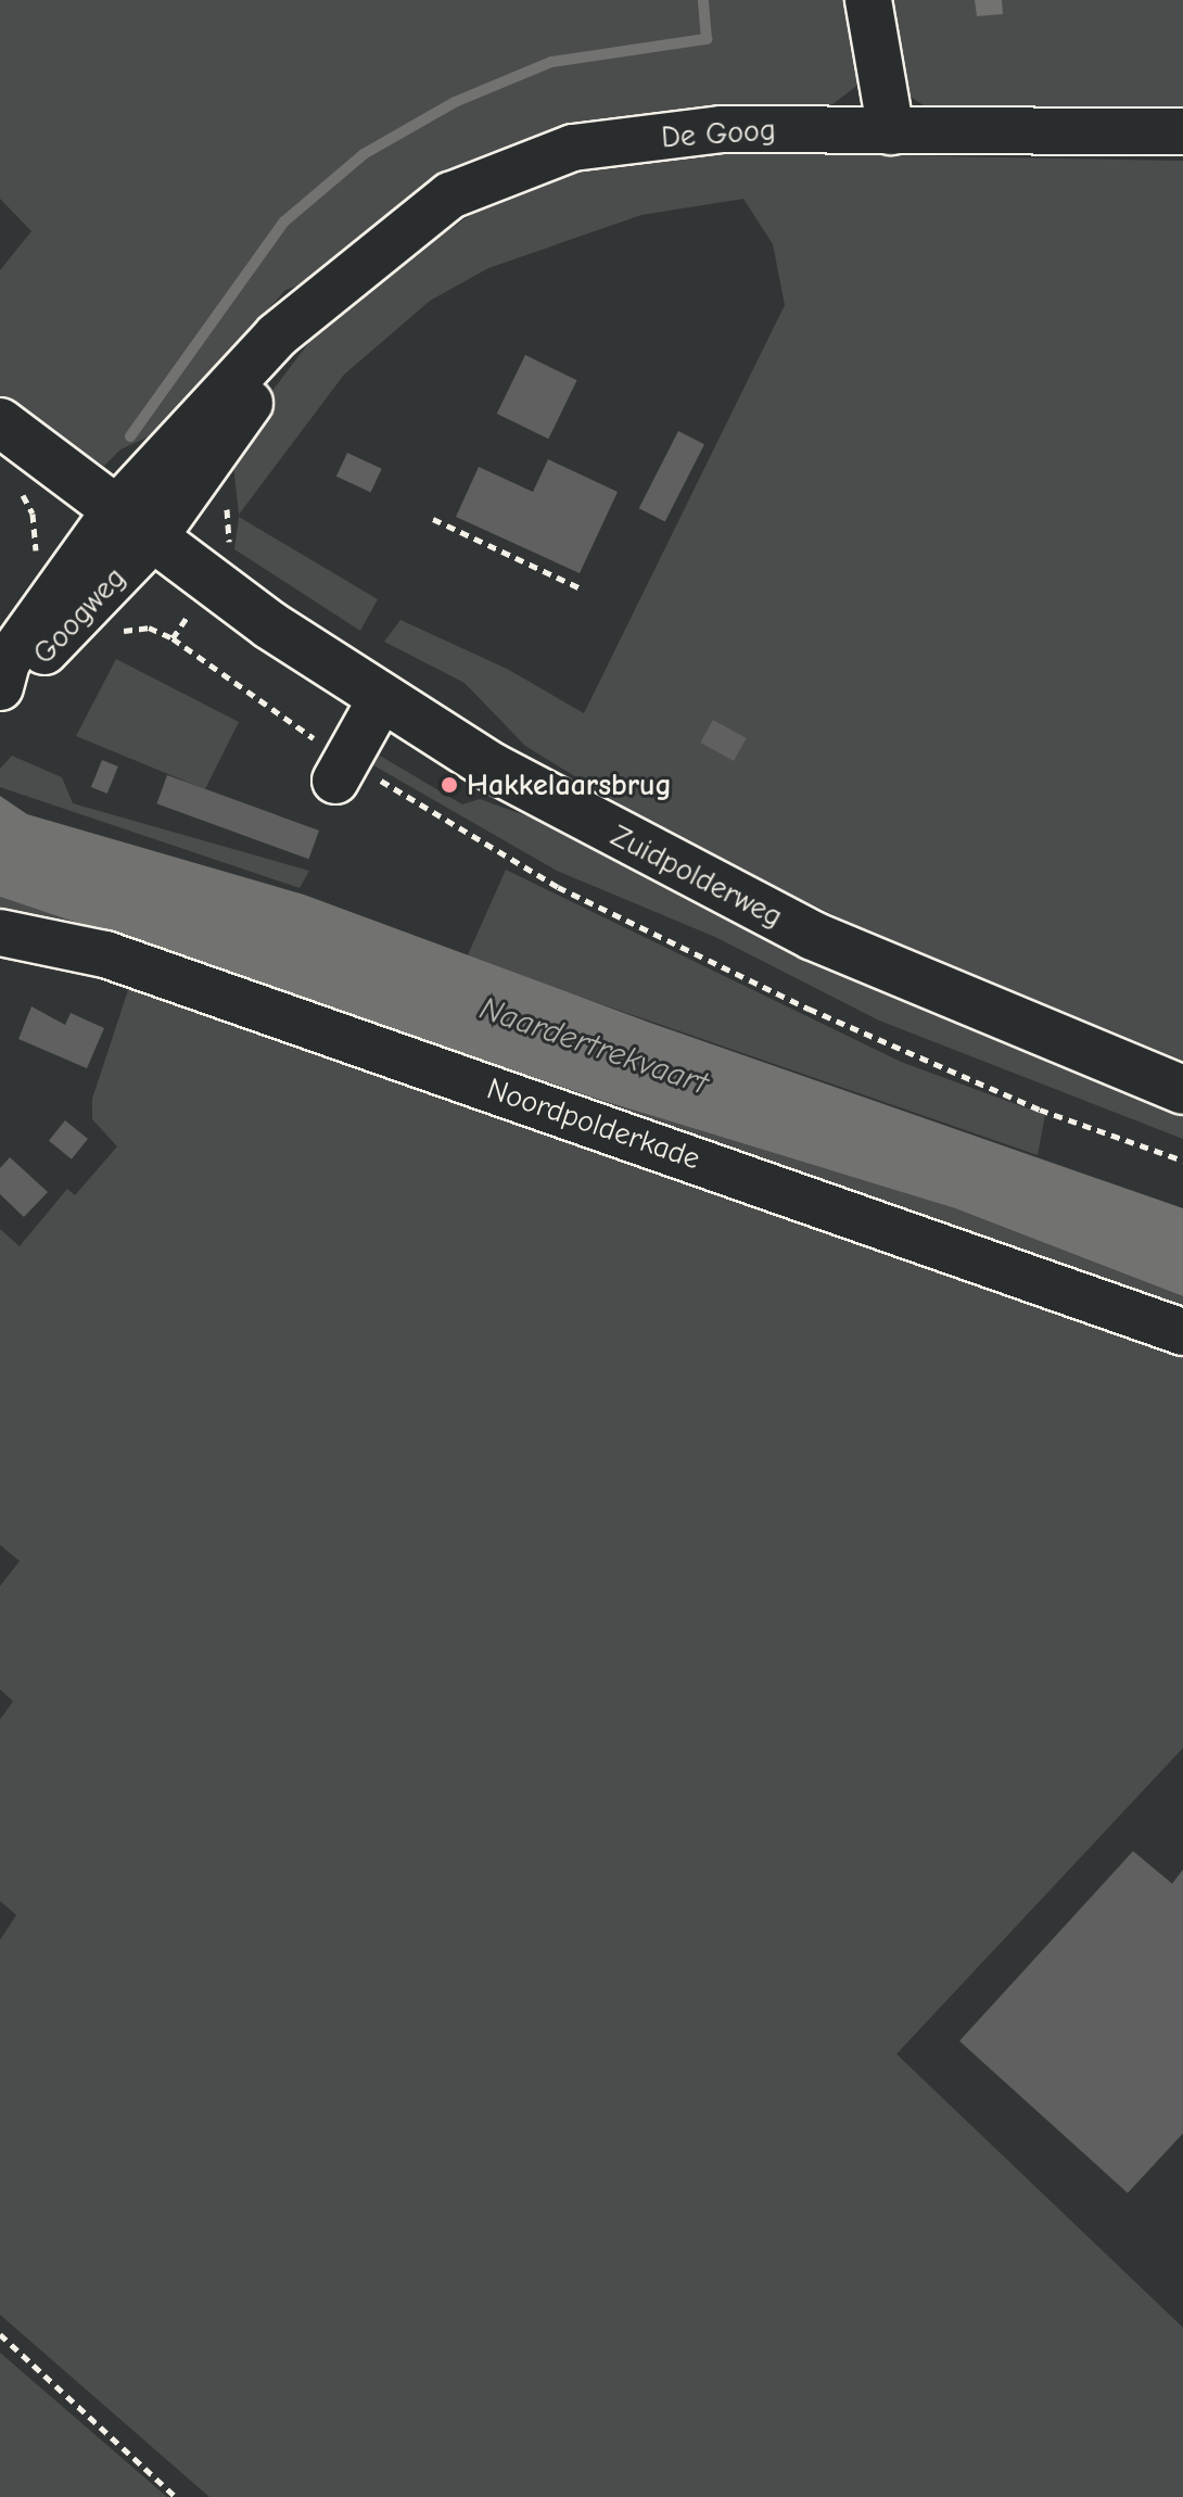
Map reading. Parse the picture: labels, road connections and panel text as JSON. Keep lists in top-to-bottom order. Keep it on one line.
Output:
{"streets":{"main road":["Zuidpolderweg"],"street":["De Goog","Googweg","Noordpolderkade"]},"crossings":[["De Goog","Googweg"],["De Goog","Zuidpolderweg"],["Googweg","Zuidpolderweg"]],"water":["Naardertrekvaart"],"places":["Hakkelaarsbrug"]}
